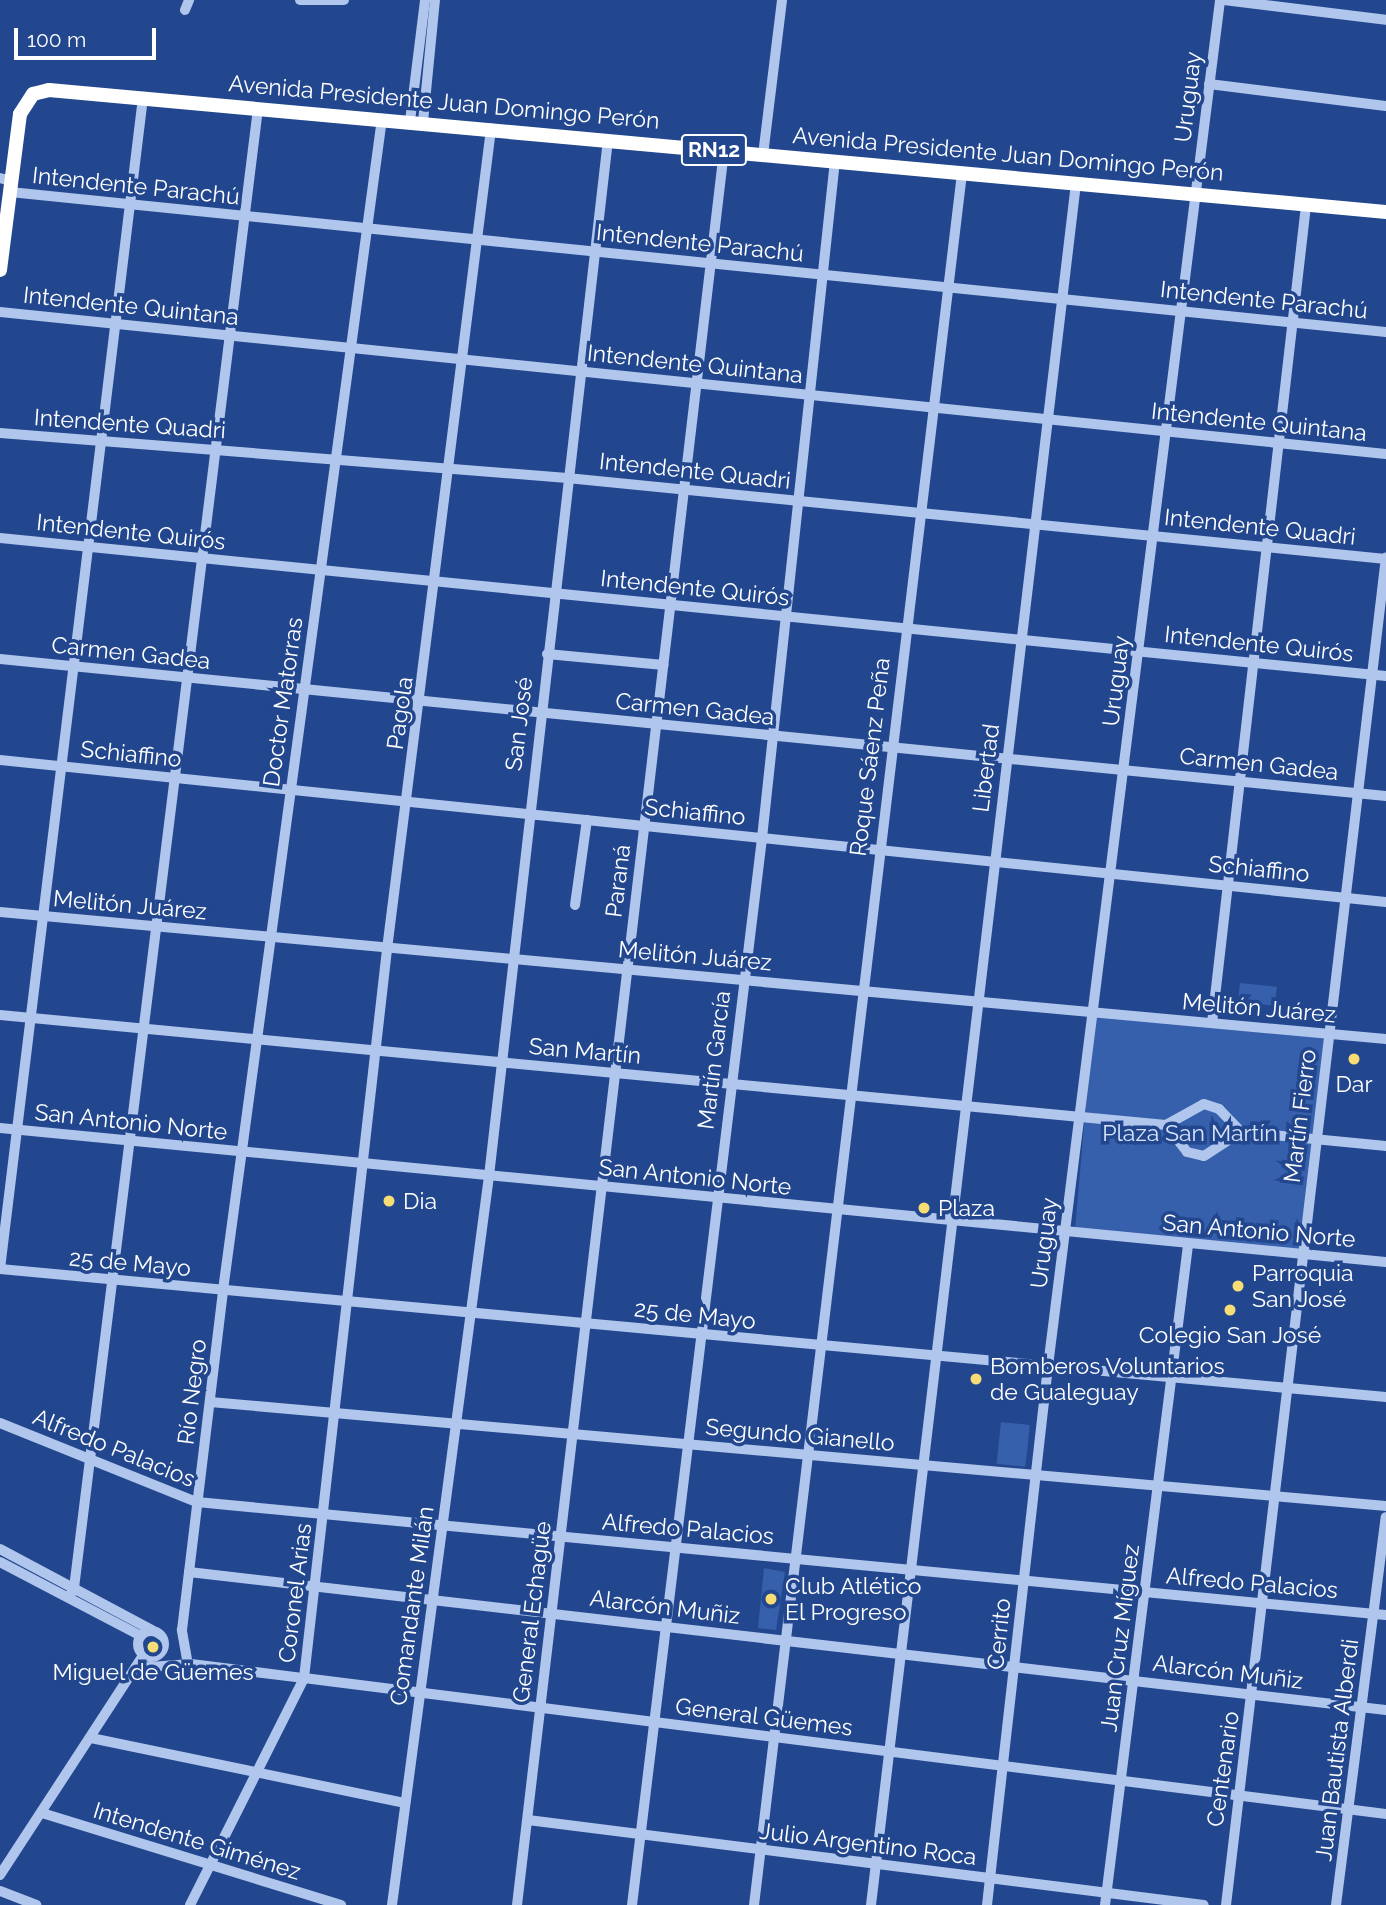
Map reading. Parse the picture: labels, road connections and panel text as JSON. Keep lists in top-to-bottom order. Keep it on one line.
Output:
{"streets":{"highway":["Avenida Presidente Juan Domingo Perón","RN12"],"street":["Uruguay","Intendente Parachú","Intendente Quintana","Intendente Quadri","Intendente Quirós","Carmen Gadea","Doctor Matorras","Pagola","San José","Schiaffino","Roque Sáenz Peña","Libertad","Paraná","Melitón Juárez","San Martín","Martín García","Martín Fierro","San Antonio Norte","25 de Mayo","Río Negro","Segundo Gianello","Alfredo Palacios","Coronel Arias","Comandante Milán","Alarcón Muñiz","General Echagüe","Cerrito","Juan Cruz Míguez","General Güemes","Juan Bautista Alberdi","Centenario","Intendente Giménez","Julio Argentino Roca"]},"crossings":[["Uruguay","Avenida Presidente Juan Domingo Perón"],["Uruguay","Intendente Parachú"],["Uruguay","Intendente Quintana"],["Uruguay","Intendente Quadri"],["Uruguay","Intendente Quirós"],["Uruguay","Carmen Gadea"],["Uruguay","Schiaffino"],["Uruguay","Melitón Juárez"],["Uruguay","San Martín"],["Uruguay","San Antonio Norte"],["Uruguay","25 de Mayo"],["Uruguay","Cerrito"],["Avenida Presidente Juan Domingo Perón","RN12"],["Avenida Presidente Juan Domingo Perón","Intendente Parachú"],["Avenida Presidente Juan Domingo Perón","Doctor Matorras"],["Avenida Presidente Juan Domingo Perón","Pagola"],["Avenida Presidente Juan Domingo Perón","San José"],["Avenida Presidente Juan Domingo Perón","Roque Sáenz Peña"],["Avenida Presidente Juan Domingo Perón","Libertad"],["Avenida Presidente Juan Domingo Perón","Paraná"],["Avenida Presidente Juan Domingo Perón","Martín García"],["RN12","Intendente Parachú"],["Intendente Parachú","Doctor Matorras"],["Intendente Parachú","Pagola"],["Intendente Parachú","San José"],["Intendente Parachú","Roque Sáenz Peña"],["Intendente Parachú","Libertad"],["Intendente Parachú","Paraná"],["Intendente Parachú","Martín García"],["Intendente Quintana","Doctor Matorras"],["Intendente Quintana","Pagola"],["Intendente Quintana","San José"],["Intendente Quintana","Roque Sáenz Peña"],["Intendente Quintana","Libertad"],["Intendente Quintana","Paraná"],["Intendente Quintana","Martín García"],["Intendente Quadri","Doctor Matorras"],["Intendente Quadri","Pagola"],["Intendente Quadri","San José"],["Intendente Quadri","Roque Sáenz Peña"],["Intendente Quadri","Libertad"],["Intendente Quadri","Paraná"],["Intendente Quadri","Martín García"],["Intendente Quadri","Martín Fierro"],["Intendente Quirós","Doctor Matorras"],["Intendente Quirós","Pagola"],["Intendente Quirós","San José"],["Intendente Quirós","Roque Sáenz Peña"],["Intendente Quirós","Libertad"],["Intendente Quirós","Paraná"],["Intendente Quirós","Martín García"],["Intendente Quirós","Martín Fierro"],["Carmen Gadea","Doctor Matorras"],["Carmen Gadea","Pagola"],["Carmen Gadea","San José"],["Carmen Gadea","Roque Sáenz Peña"],["Carmen Gadea","Libertad"],["Carmen Gadea","Paraná"],["Carmen Gadea","Martín García"],["Carmen Gadea","Martín Fierro"],["Doctor Matorras","Schiaffino"],["Doctor Matorras","Melitón Juárez"],["Doctor Matorras","San Martín"],["Doctor Matorras","San Antonio Norte"],["Doctor Matorras","25 de Mayo"],["Doctor Matorras","Río Negro"],["Pagola","Schiaffino"],["Pagola","Melitón Juárez"],["Pagola","San Martín"],["Pagola","San Antonio Norte"],["Pagola","25 de Mayo"],["Pagola","Coronel Arias"],["San José","Schiaffino"],["San José","Melitón Juárez"],["San José","San Martín"],["San José","San Antonio Norte"],["San José","25 de Mayo"],["San José","Comandante Milán"],["Schiaffino","Roque Sáenz Peña"],["Schiaffino","Libertad"],["Schiaffino","Paraná"],["Schiaffino","Martín García"],["Schiaffino","Martín Fierro"],["Roque Sáenz Peña","Melitón Juárez"],["Roque Sáenz Peña","San Martín"],["Roque Sáenz Peña","San Antonio Norte"],["Roque Sáenz Peña","25 de Mayo"],["Roque Sáenz Peña","Segundo Gianello"],["Roque Sáenz Peña","Alfredo Palacios"],["Roque Sáenz Peña","Alarcón Muñiz"],["Roque Sáenz Peña","General Güemes"],["Roque Sáenz Peña","Julio Argentino Roca"],["Libertad","Melitón Juárez"],["Libertad","San Martín"],["Libertad","San Antonio Norte"],["Libertad","25 de Mayo"],["Libertad","Segundo Gianello"],["Libertad","Alfredo Palacios"],["Libertad","Alarcón Muñiz"],["Libertad","General Güemes"],["Libertad","Julio Argentino Roca"],["Paraná","Melitón Juárez"],["Paraná","San Martín"],["Paraná","San Antonio Norte"],["Paraná","25 de Mayo"],["Paraná","General Echagüe"],["Melitón Juárez","Martín García"],["Melitón Juárez","Martín Fierro"],["San Martín","Martín García"],["Martín García","San Antonio Norte"],["Martín García","25 de Mayo"],["Martín García","Segundo Gianello"],["Martín García","Alfredo Palacios"],["Martín García","Alarcón Muñiz"],["Martín García","General Güemes"],["Martín García","Julio Argentino Roca"],["Martín Fierro","San Antonio Norte"],["Martín Fierro","25 de Mayo"],["Martín Fierro","Centenario"],["San Antonio Norte","Juan Cruz Míguez"],["25 de Mayo","Río Negro"],["25 de Mayo","Coronel Arias"],["25 de Mayo","Comandante Milán"],["25 de Mayo","General Echagüe"],["25 de Mayo","Cerrito"],["25 de Mayo","Juan Cruz Míguez"],["25 de Mayo","Centenario"],["Río Negro","Segundo Gianello"],["Río Negro","Alfredo Palacios"],["Río Negro","Alarcón Muñiz"],["Río Negro","General Güemes"],["Segundo Gianello","Coronel Arias"],["Segundo Gianello","Comandante Milán"],["Segundo Gianello","General Echagüe"],["Segundo Gianello","Cerrito"],["Segundo Gianello","Juan Cruz Míguez"],["Segundo Gianello","Centenario"],["Alfredo Palacios","Coronel Arias"],["Alfredo Palacios","Comandante Milán"],["Alfredo Palacios","General Echagüe"],["Alfredo Palacios","Cerrito"],["Alfredo Palacios","Juan Cruz Míguez"],["Alfredo Palacios","Juan Bautista Alberdi"],["Alfredo Palacios","Centenario"],["Coronel Arias","Alarcón Muñiz"],["Coronel Arias","General Güemes"],["Coronel Arias","Intendente Giménez"],["Comandante Milán","Alarcón Muñiz"],["Comandante Milán","General Güemes"],["Alarcón Muñiz","General Echagüe"],["Alarcón Muñiz","Cerrito"],["Alarcón Muñiz","Juan Cruz Míguez"],["Alarcón Muñiz","Juan Bautista Alberdi"],["Alarcón Muñiz","Centenario"],["General Echagüe","General Güemes"],["General Echagüe","Julio Argentino Roca"],["Cerrito","General Güemes"],["Cerrito","Julio Argentino Roca"],["Juan Cruz Míguez","General Güemes"],["Juan Cruz Míguez","Julio Argentino Roca"],["General Güemes","Juan Bautista Alberdi"],["General Güemes","Centenario"]],"parks":["Plaza San Martín"],"places":["Dar","Dia","Plaza","Parroquia San José","Colegio San José","Bomberos Voluntarios de Gualeguay","Club Atlético El Progreso","Miguel de Güemes"],"scale_bar":"100 m"}
